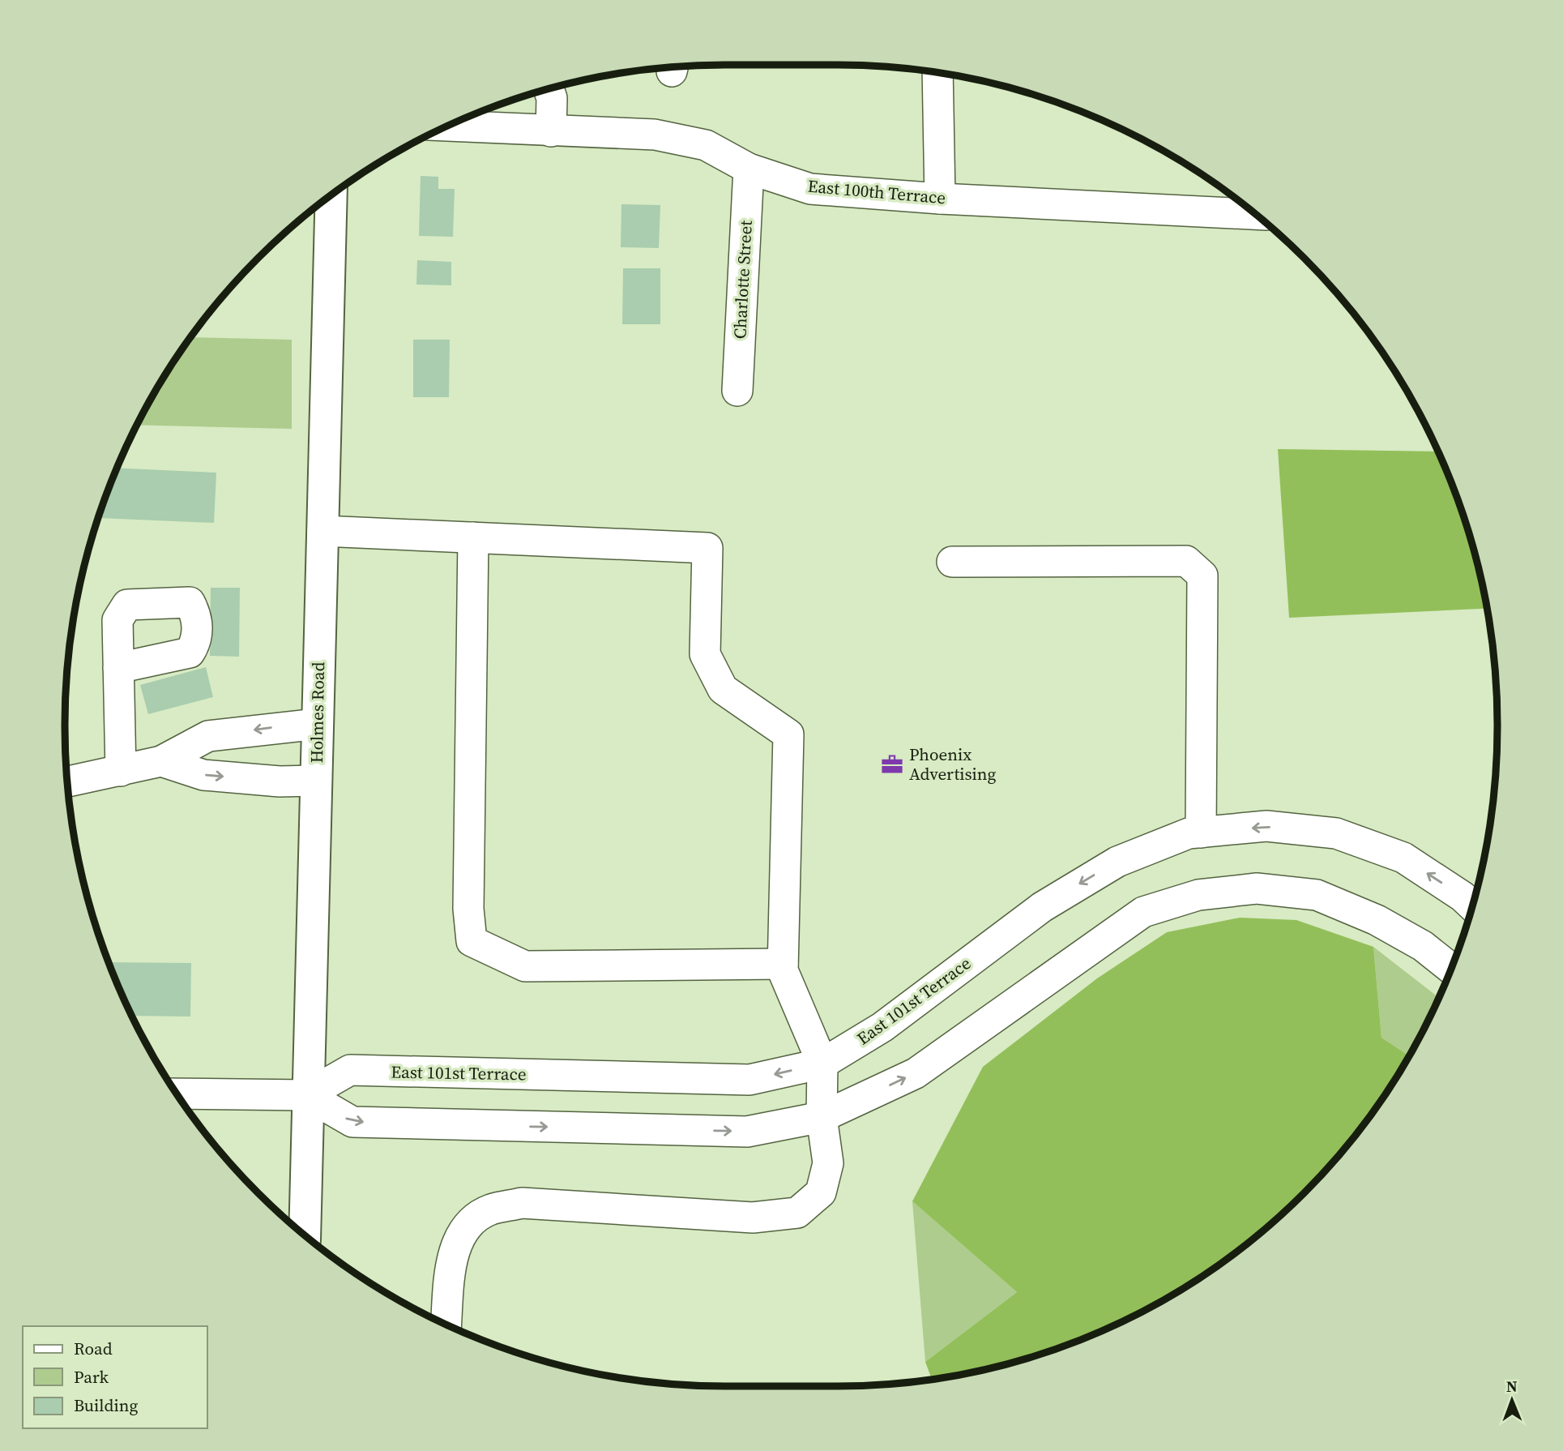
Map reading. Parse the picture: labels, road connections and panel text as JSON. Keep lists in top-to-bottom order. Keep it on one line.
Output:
{"streets":{"main road":["Holmes Road"],"street":["East 100th Terrace","Charlotte Street","East 101st Terrace"]},"crossings":[["East 100th Terrace","Charlotte Street"],["Holmes Road","East 101st Terrace"]],"places":{"office":["Phoenix Advertising"]},"legend":["Road","Park","Building"],"north":"top"}
